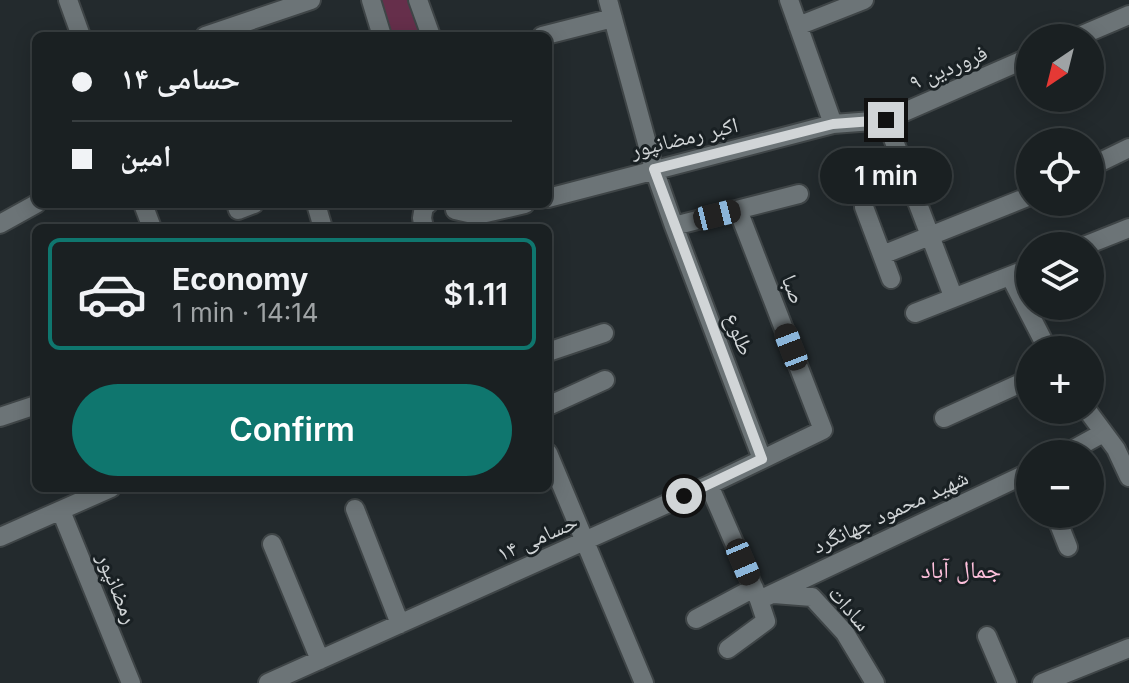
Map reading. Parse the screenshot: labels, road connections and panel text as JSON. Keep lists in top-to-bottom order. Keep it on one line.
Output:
{"streets":{"street":["فروردین ۹","اکبر رمضانپور","صبا","طلوع","شهید محمود جهانگرد","حسامی ۱۴","رمضانپور","سادات"]},"crossings":[["فروردین ۹","اکبر رمضانپور"],["اکبر رمضانپور","طلوع"],["صبا","حسامی ۱۴"],["طلوع","حسامی ۱۴"],["شهید محمود جهانگرد","سادات"]],"districts":["جمال آباد"],"north":"bottom left","page":{"map_buttons":["+","−"],"banner":["حسامی ۱۴","امین"],"bubble":"1 min","list":[{"name":"Economy","note":"1 min · 14:14","value":"$1.11"}],"buttons":"Confirm"}}
